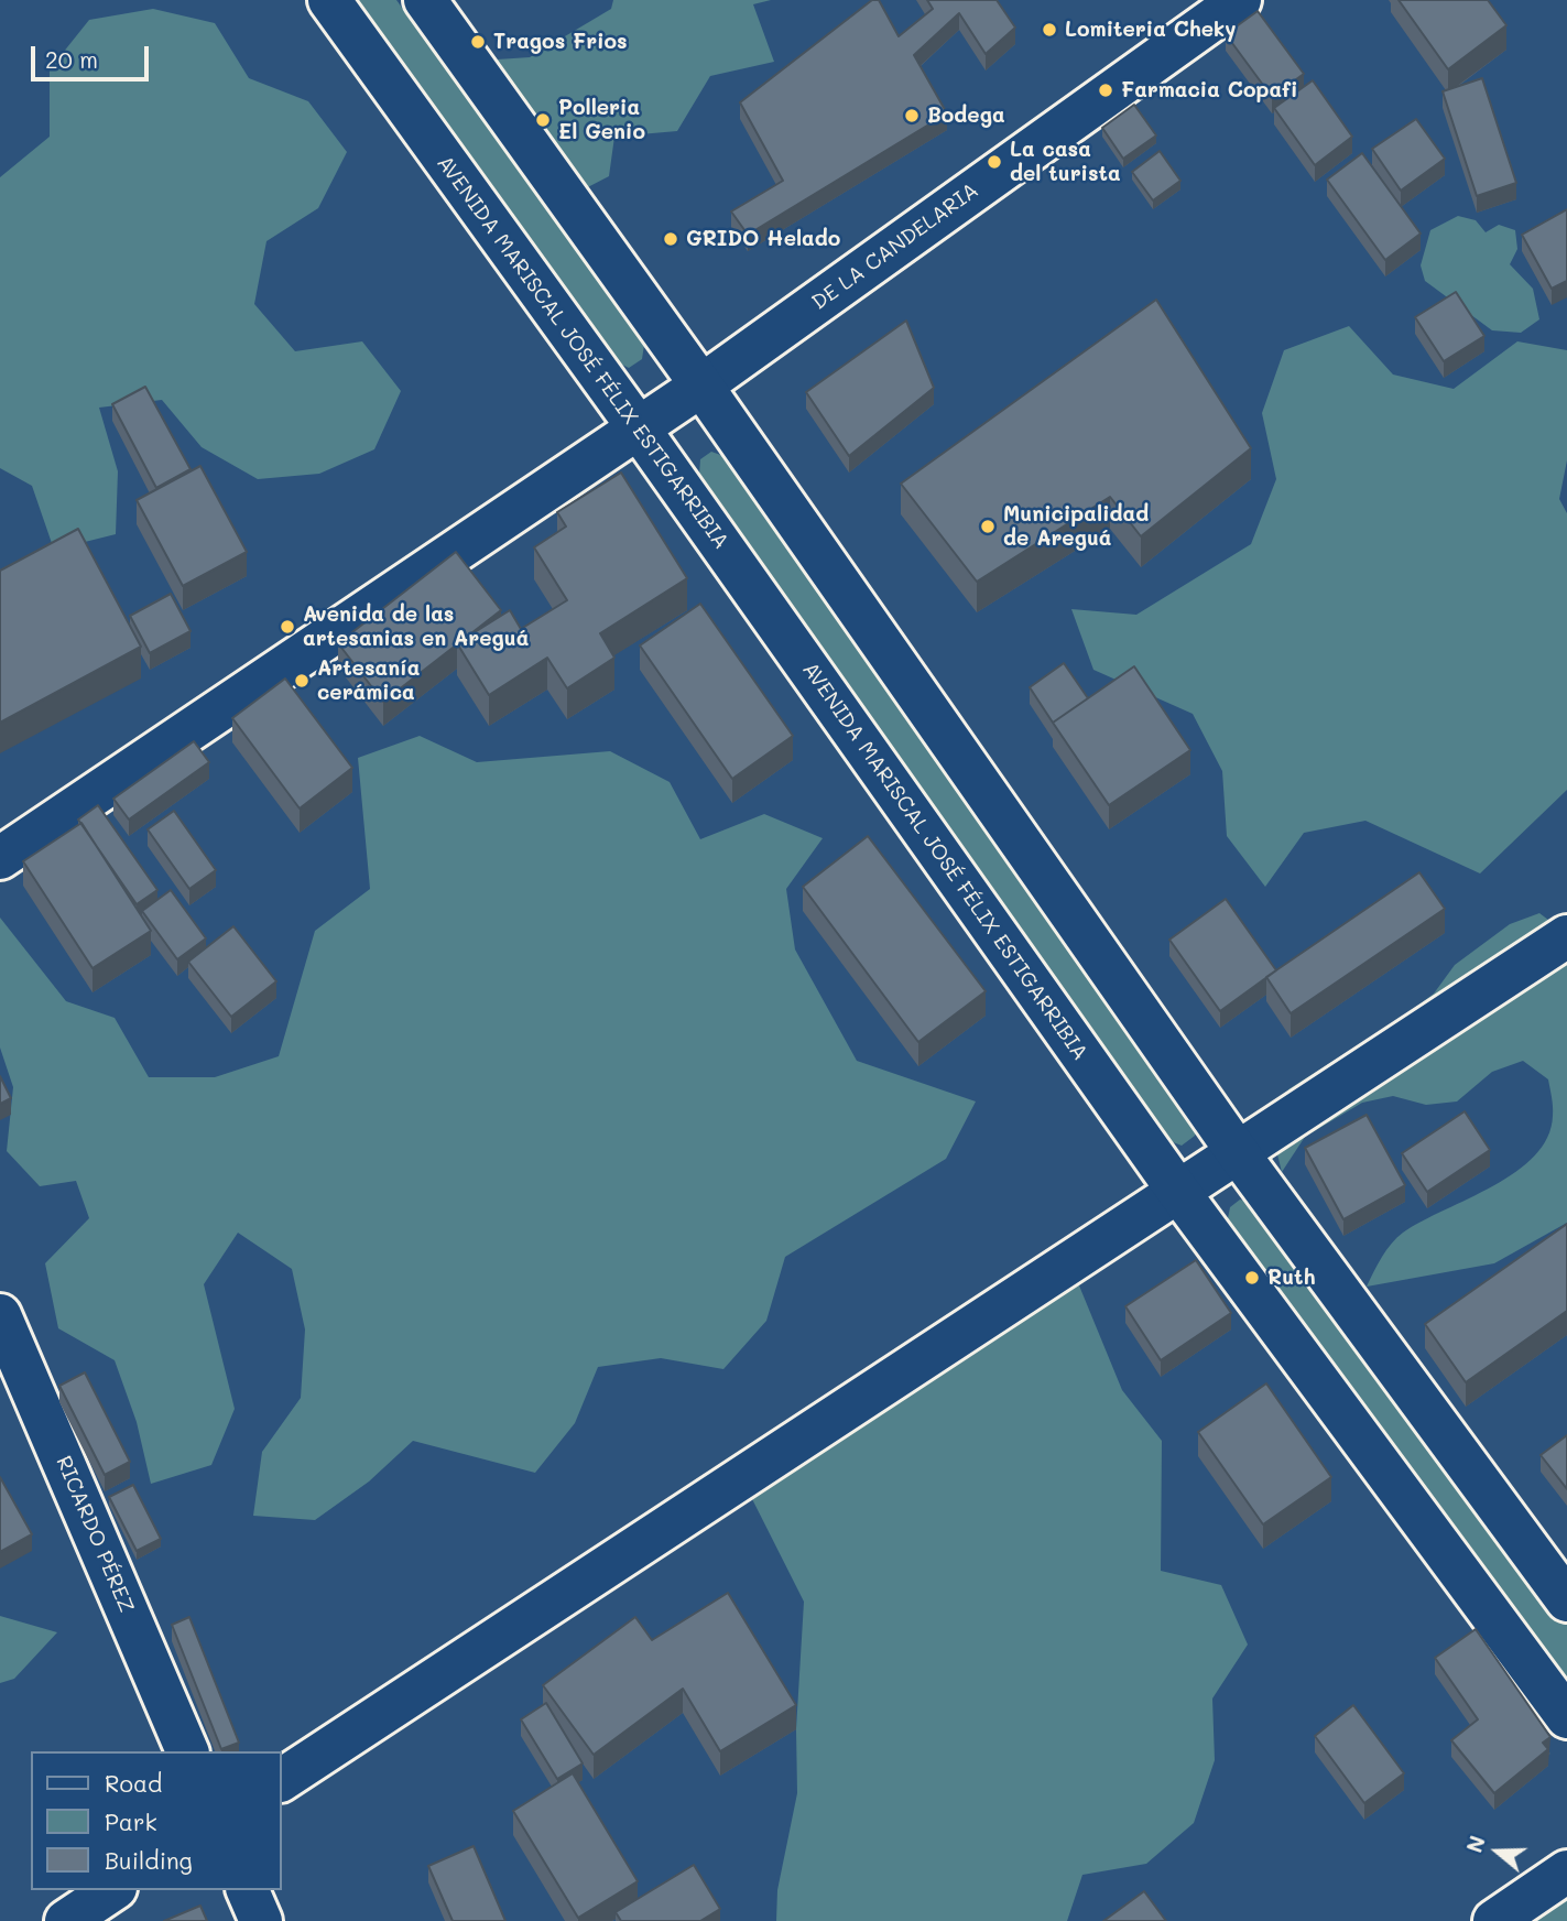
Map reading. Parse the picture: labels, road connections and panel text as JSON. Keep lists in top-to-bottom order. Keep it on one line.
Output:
{"streets":{"main road":["DE LA CANDELARIA","AVENIDA MARISCAL JOSÉ FÉLIX ESTIGARRIBIA","RICARDO PÉREZ"]},"crossings":[["DE LA CANDELARIA","AVENIDA MARISCAL JOSÉ FÉLIX ESTIGARRIBIA"]],"places":["Lomiteria Cheky","Tragos Frios","Farmacia Copafi","Bodega","Polleria El Genio","La casa del turista","GRIDO Helado","Municipalidad de Areguá","Avenida de las artesanias en Areguá","Artesanía cerámica","Ruth"],"legend":["Road","Park","Building"],"scale_bar":"20 m","north":"left"}
